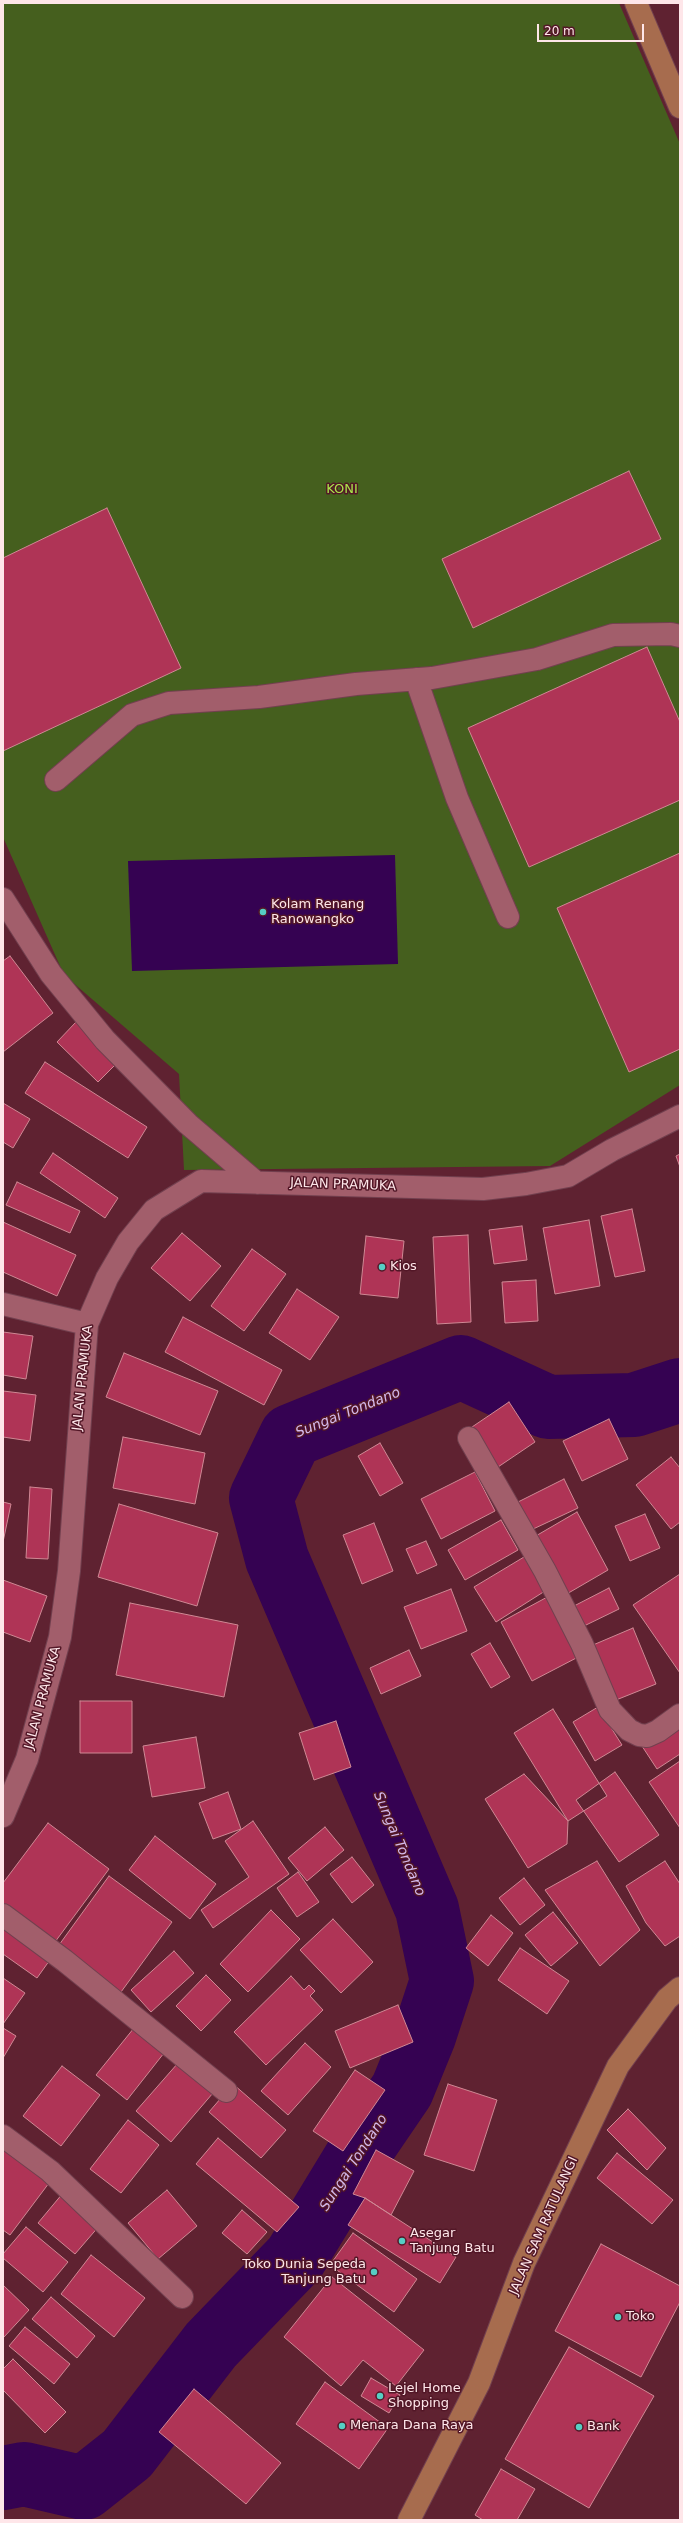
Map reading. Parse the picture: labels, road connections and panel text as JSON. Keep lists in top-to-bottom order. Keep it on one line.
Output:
{"streets":{"main road":["JALAN SAM RATULANGI"],"street":["JALAN PRAMUKA"]},"water":["Sungai Tondano"],"parks":["KONI"],"places":["Kolam Renang Ranowangko","Kios","Asegar Tanjung Batu","Toko Dunia Sepeda Tanjung Batu","Toko","Lejel Home Shopping","Menara Dana Raya","Bank"],"scale_bar":"20 m"}
